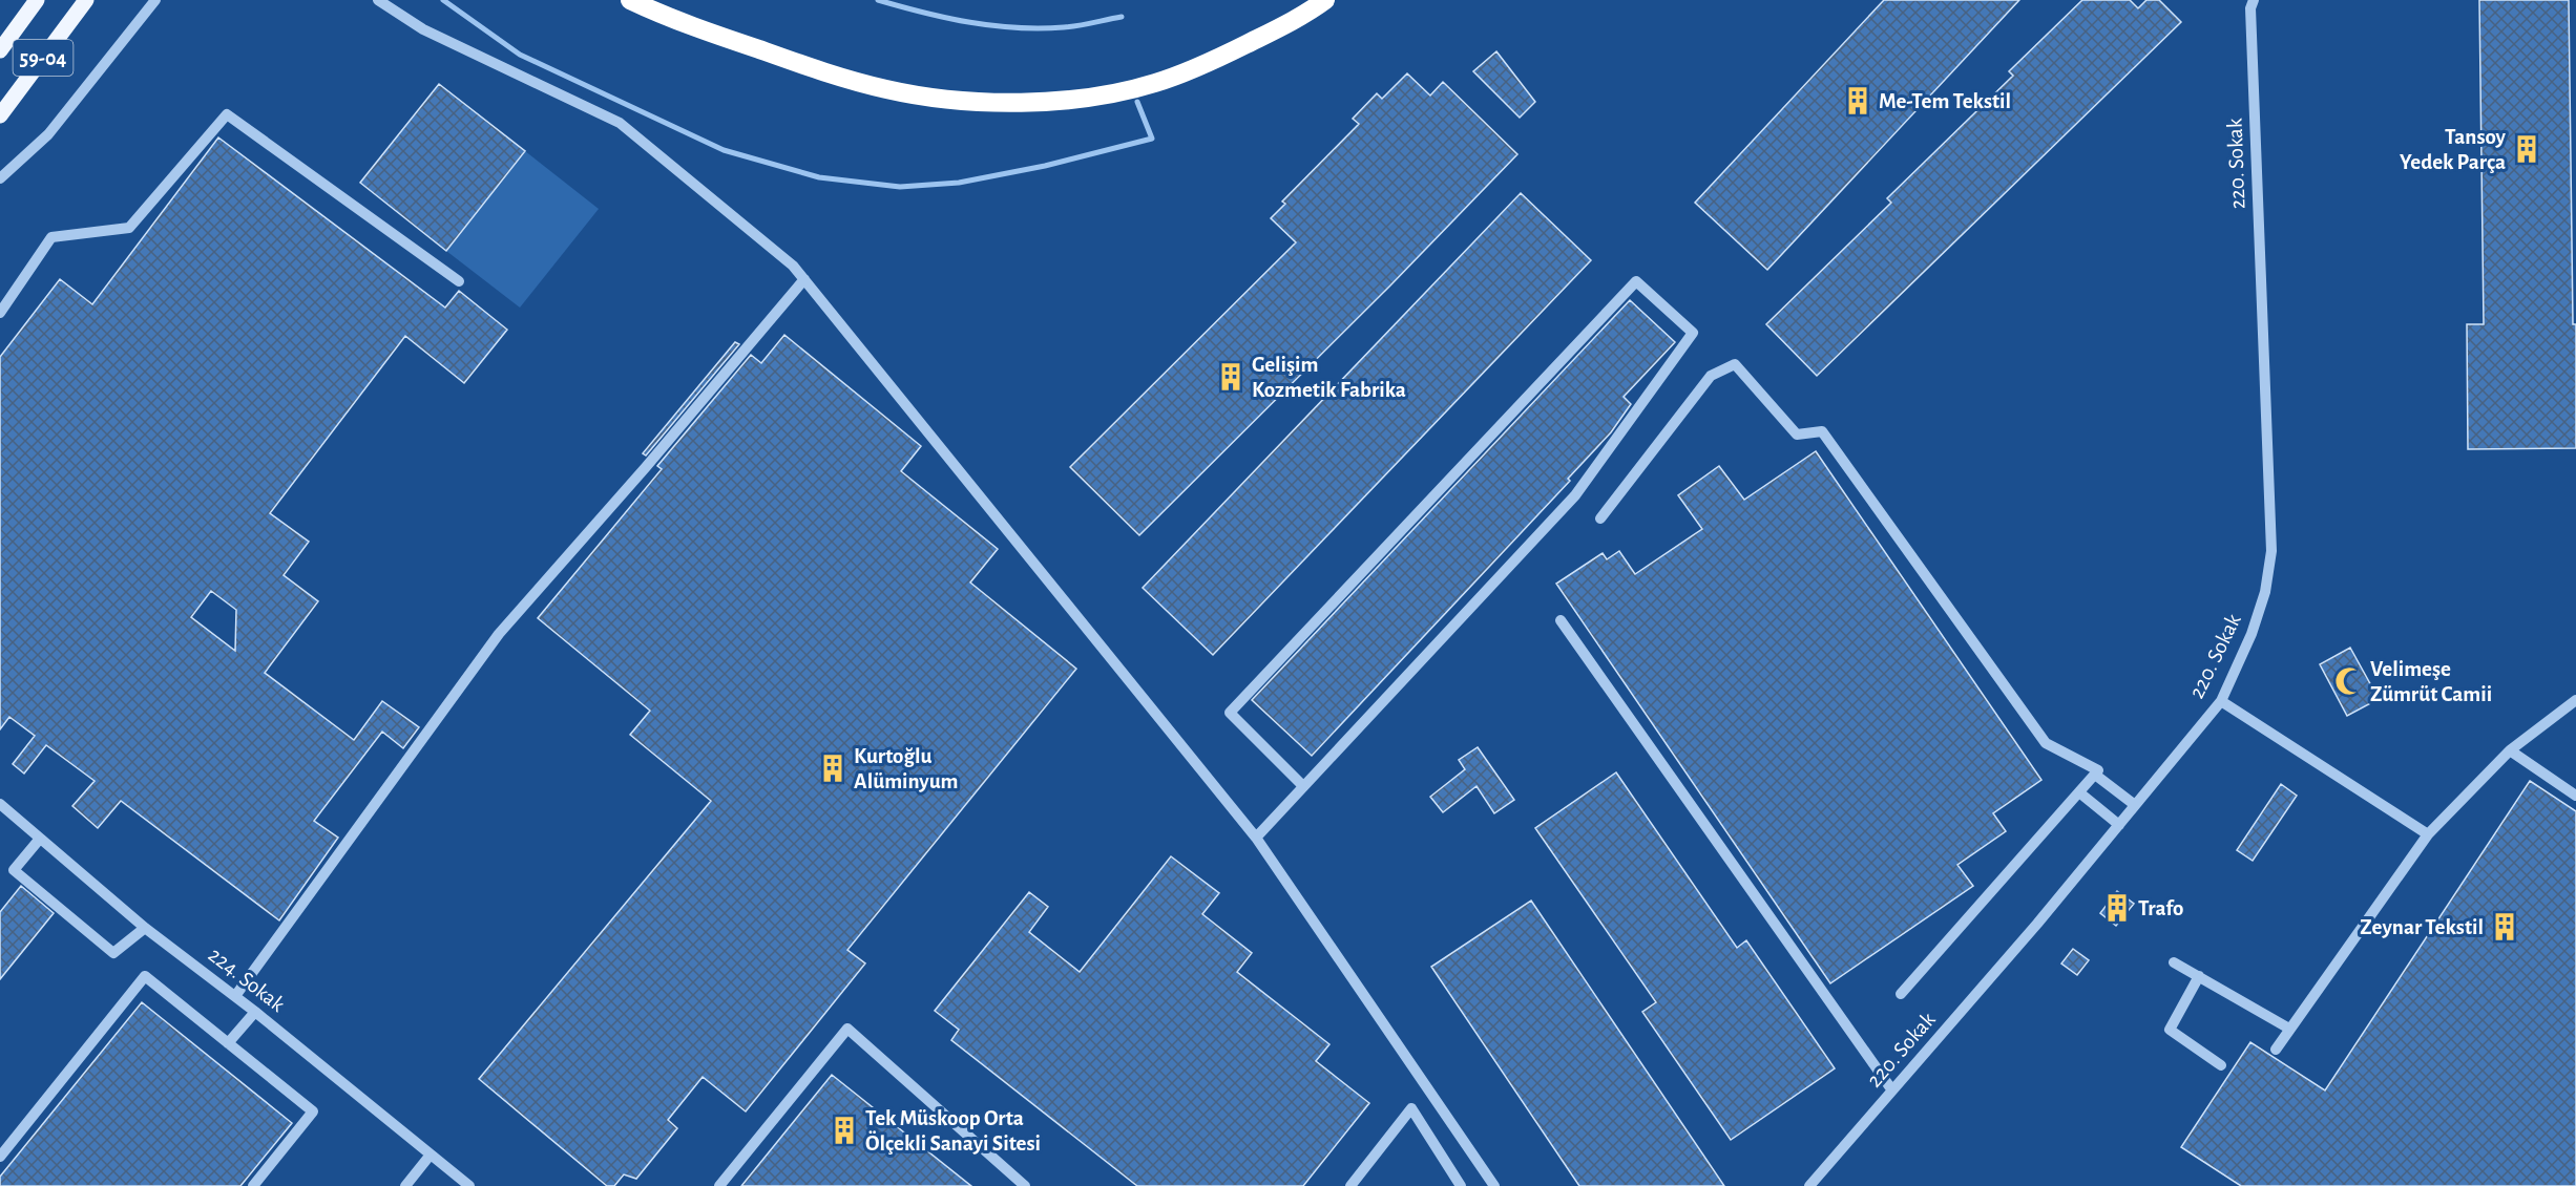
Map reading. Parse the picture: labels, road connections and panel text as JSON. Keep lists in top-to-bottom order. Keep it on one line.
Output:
{"streets":{"main road":["59-04"],"street":["220. Sokak","224. Sokak"]},"places":{"building":["Me-Tem Tekstil","Tansoy Yedek Parça","Gelişim Kozmetik Fabrika","Kurtoğlu Alüminyum","Trafo","Zeynar Tekstil","Tek Müskoop Orta Ölçekli Sanayi Sitesi"],"mosque":["Velimeşe Zümrüt Camii"]}}
